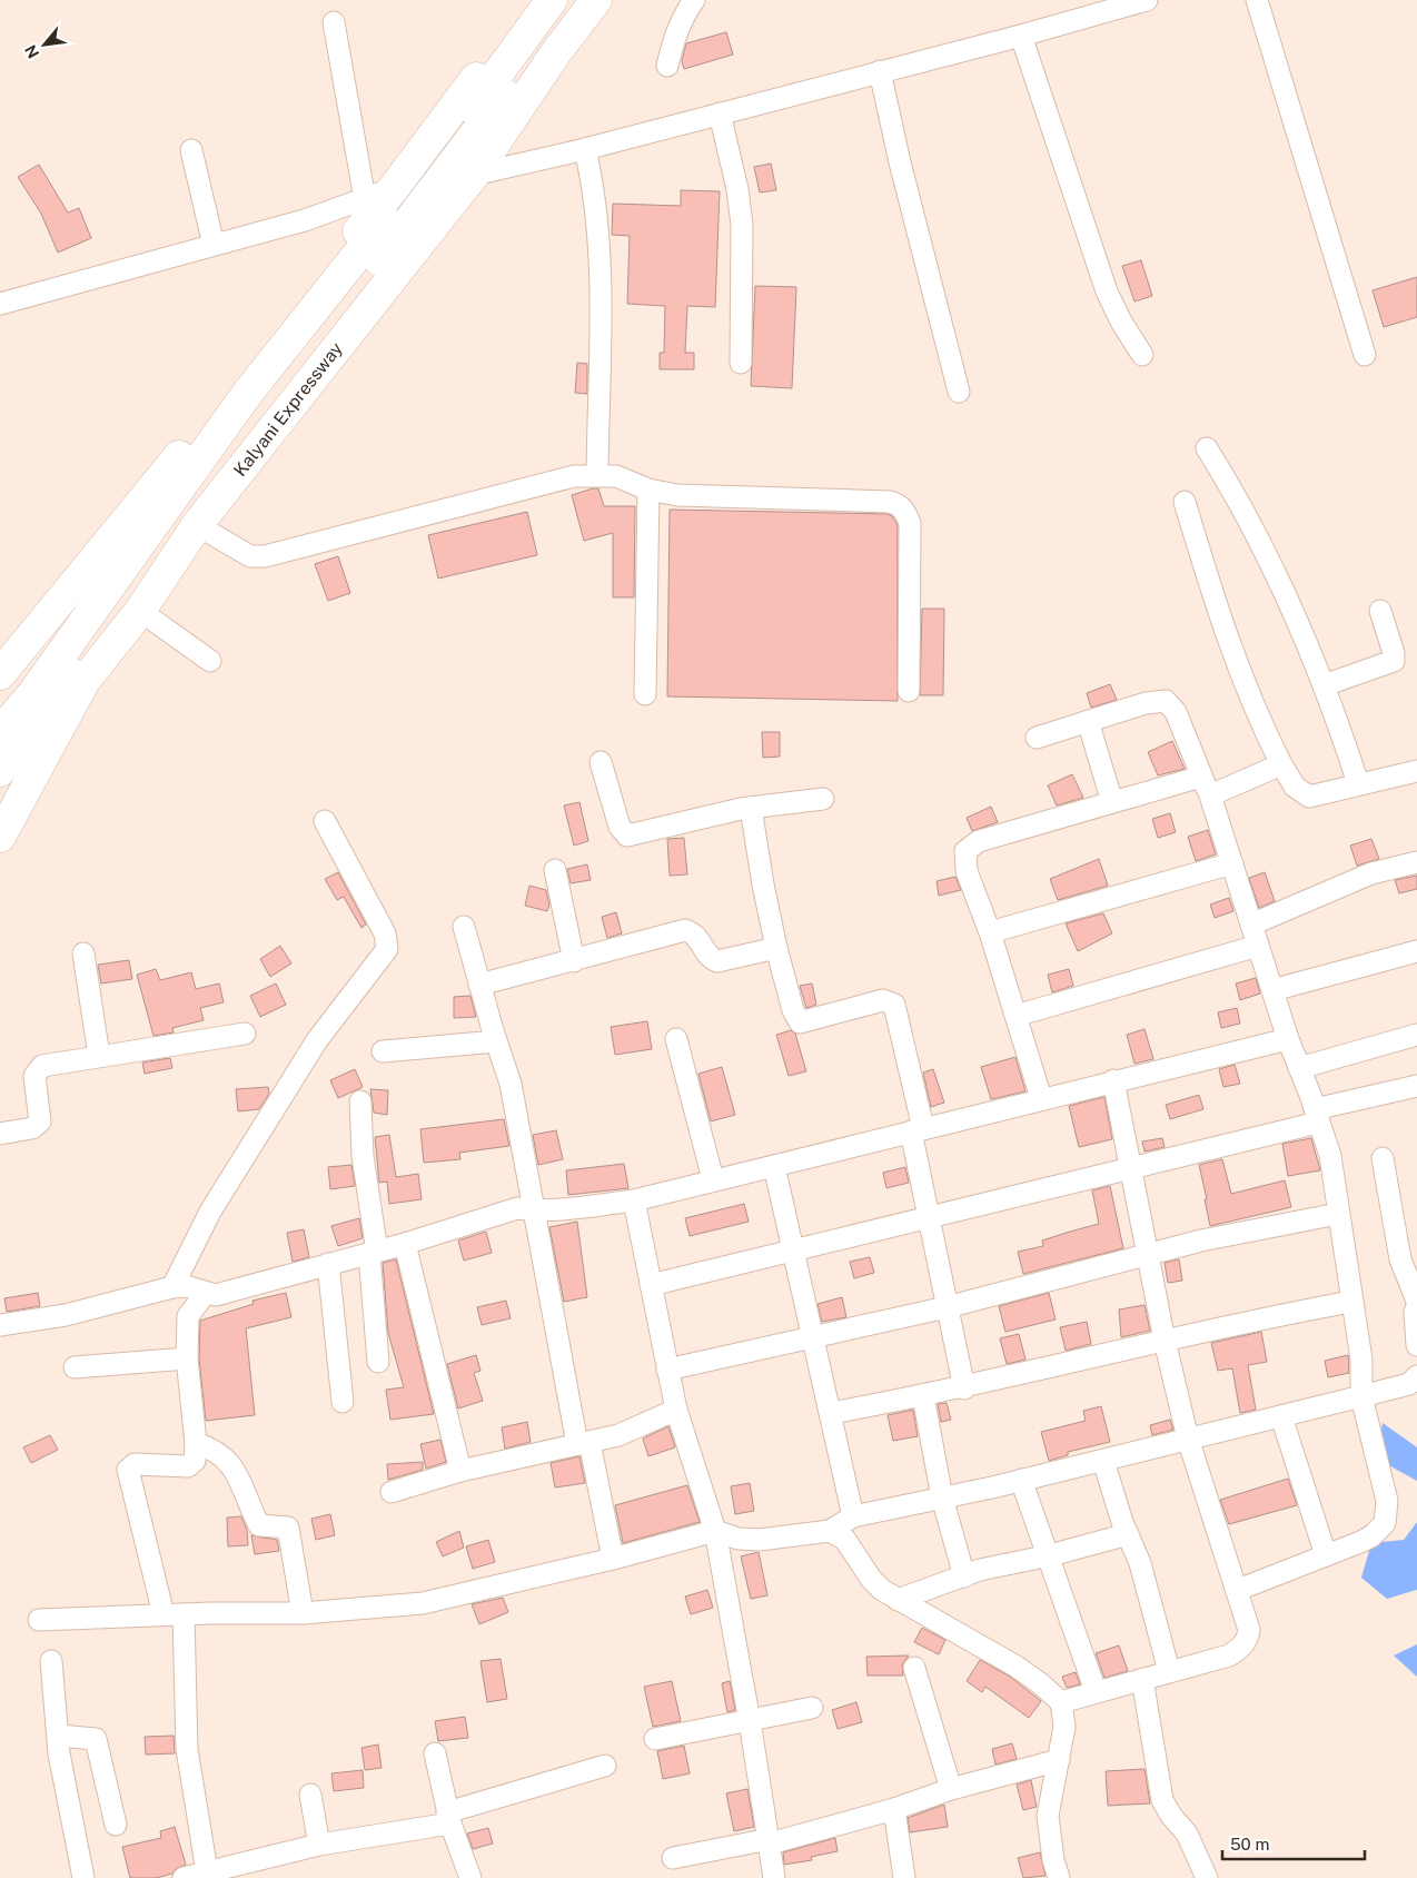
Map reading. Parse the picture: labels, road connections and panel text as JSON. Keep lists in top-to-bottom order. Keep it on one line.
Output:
{"streets":{"highway":["Kalyani Expressway"]},"scale_bar":"50 m","north":"bottom left"}
